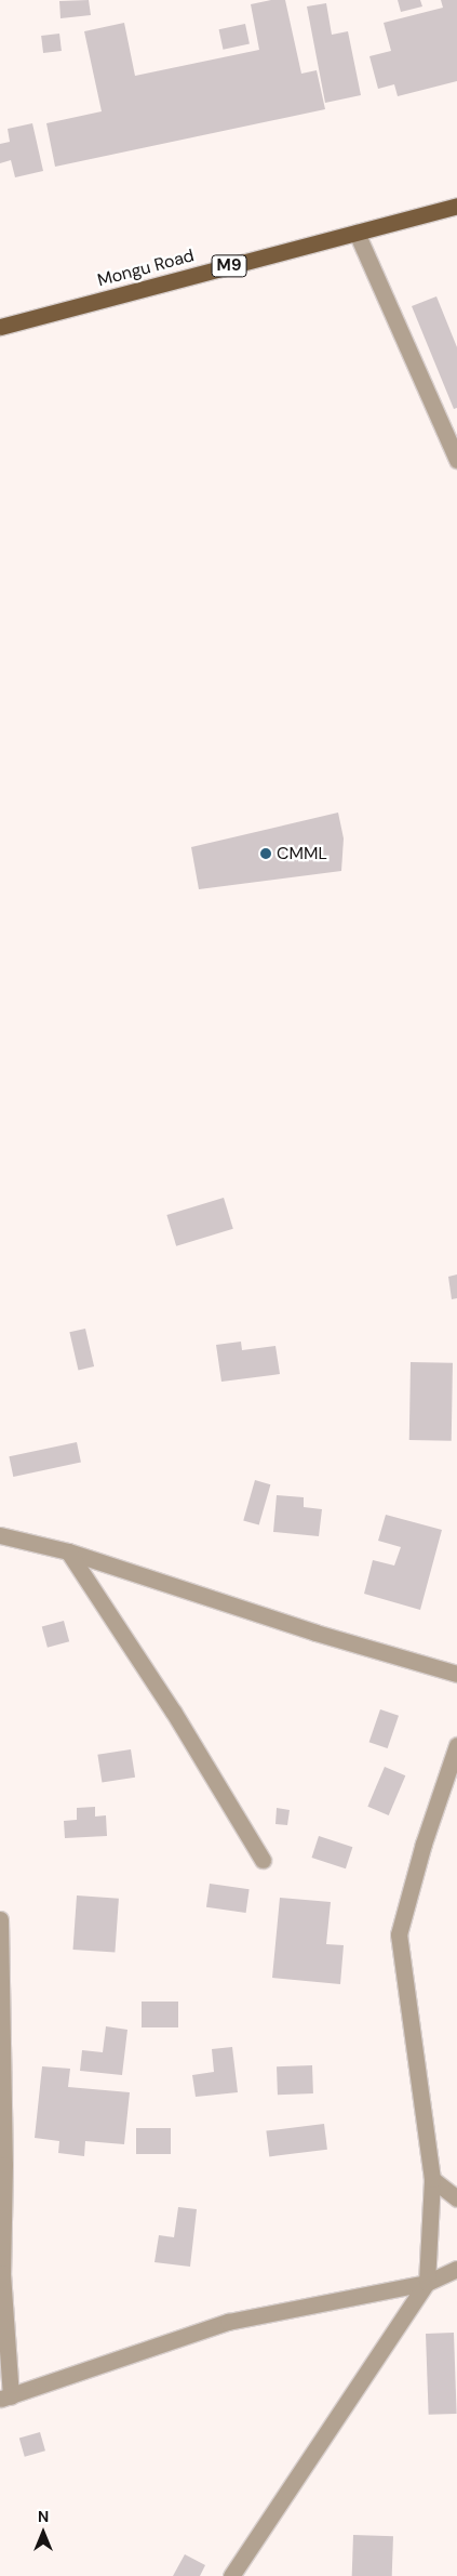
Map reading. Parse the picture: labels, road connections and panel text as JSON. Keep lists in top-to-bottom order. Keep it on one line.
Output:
{"streets":{"main road":["M9","Mongu Road"]},"places":["CMML"],"north":"top"}
